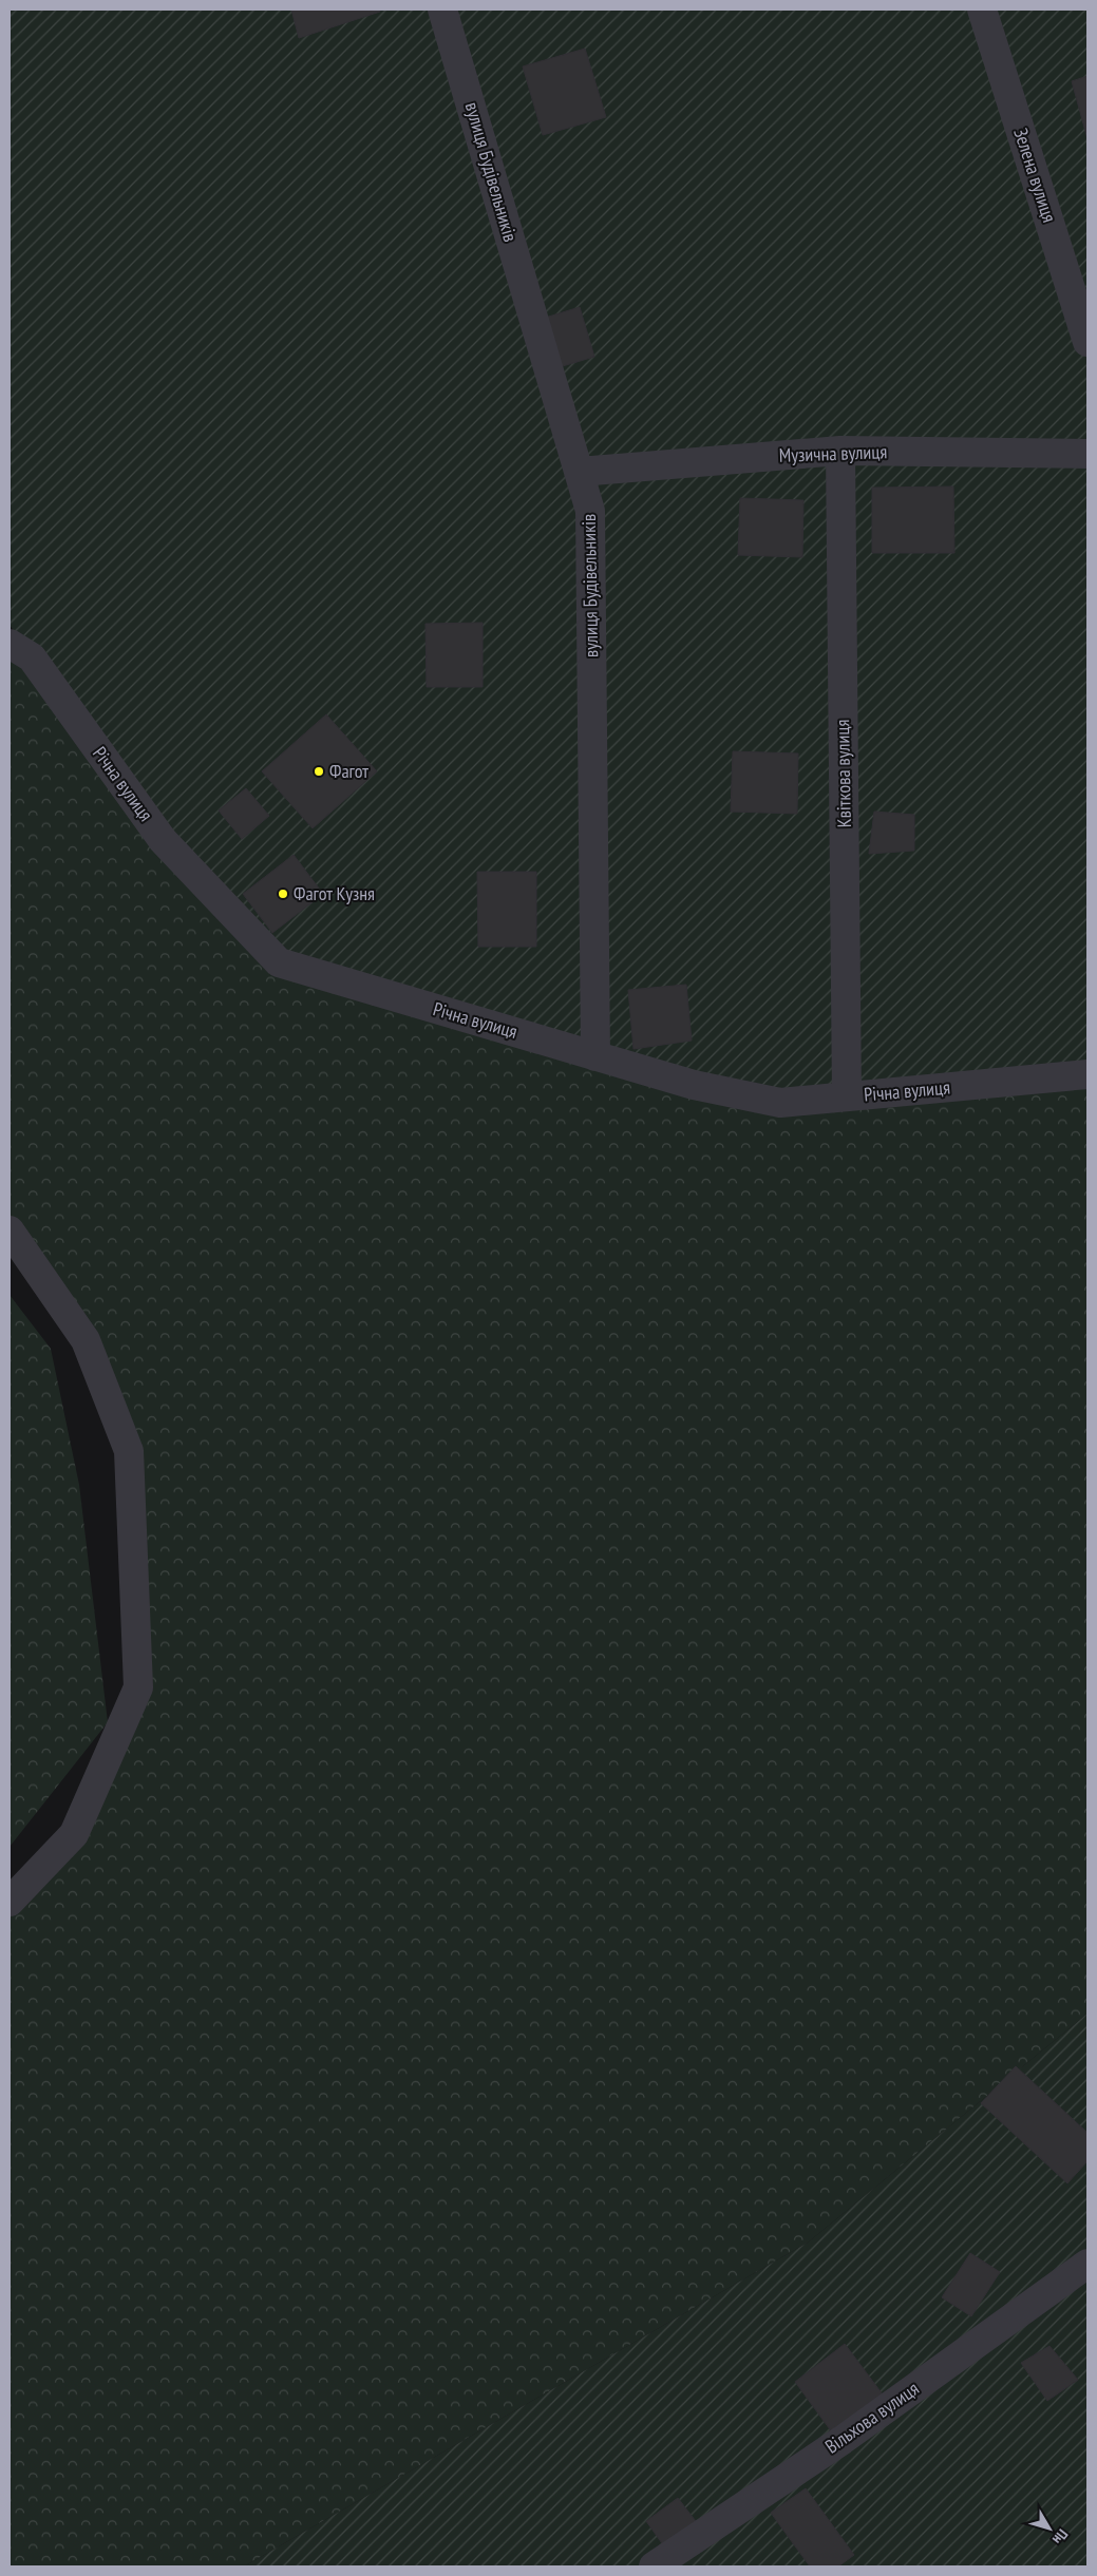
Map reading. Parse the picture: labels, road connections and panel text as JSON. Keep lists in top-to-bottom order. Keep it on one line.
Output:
{"streets":{"street":["вулиця Будівельників","Зелена вулиця","Музична вулиця","Квіткова вулиця","Річна вулиця","Вільхова вулиця"]},"crossings":[["вулиця Будівельників","Музична вулиця"],["вулиця Будівельників","Річна вулиця"],["Музична вулиця","Квіткова вулиця"],["Квіткова вулиця","Річна вулиця"]],"places":["Фагот","Фагот Кузня"],"north":"bottom right"}
